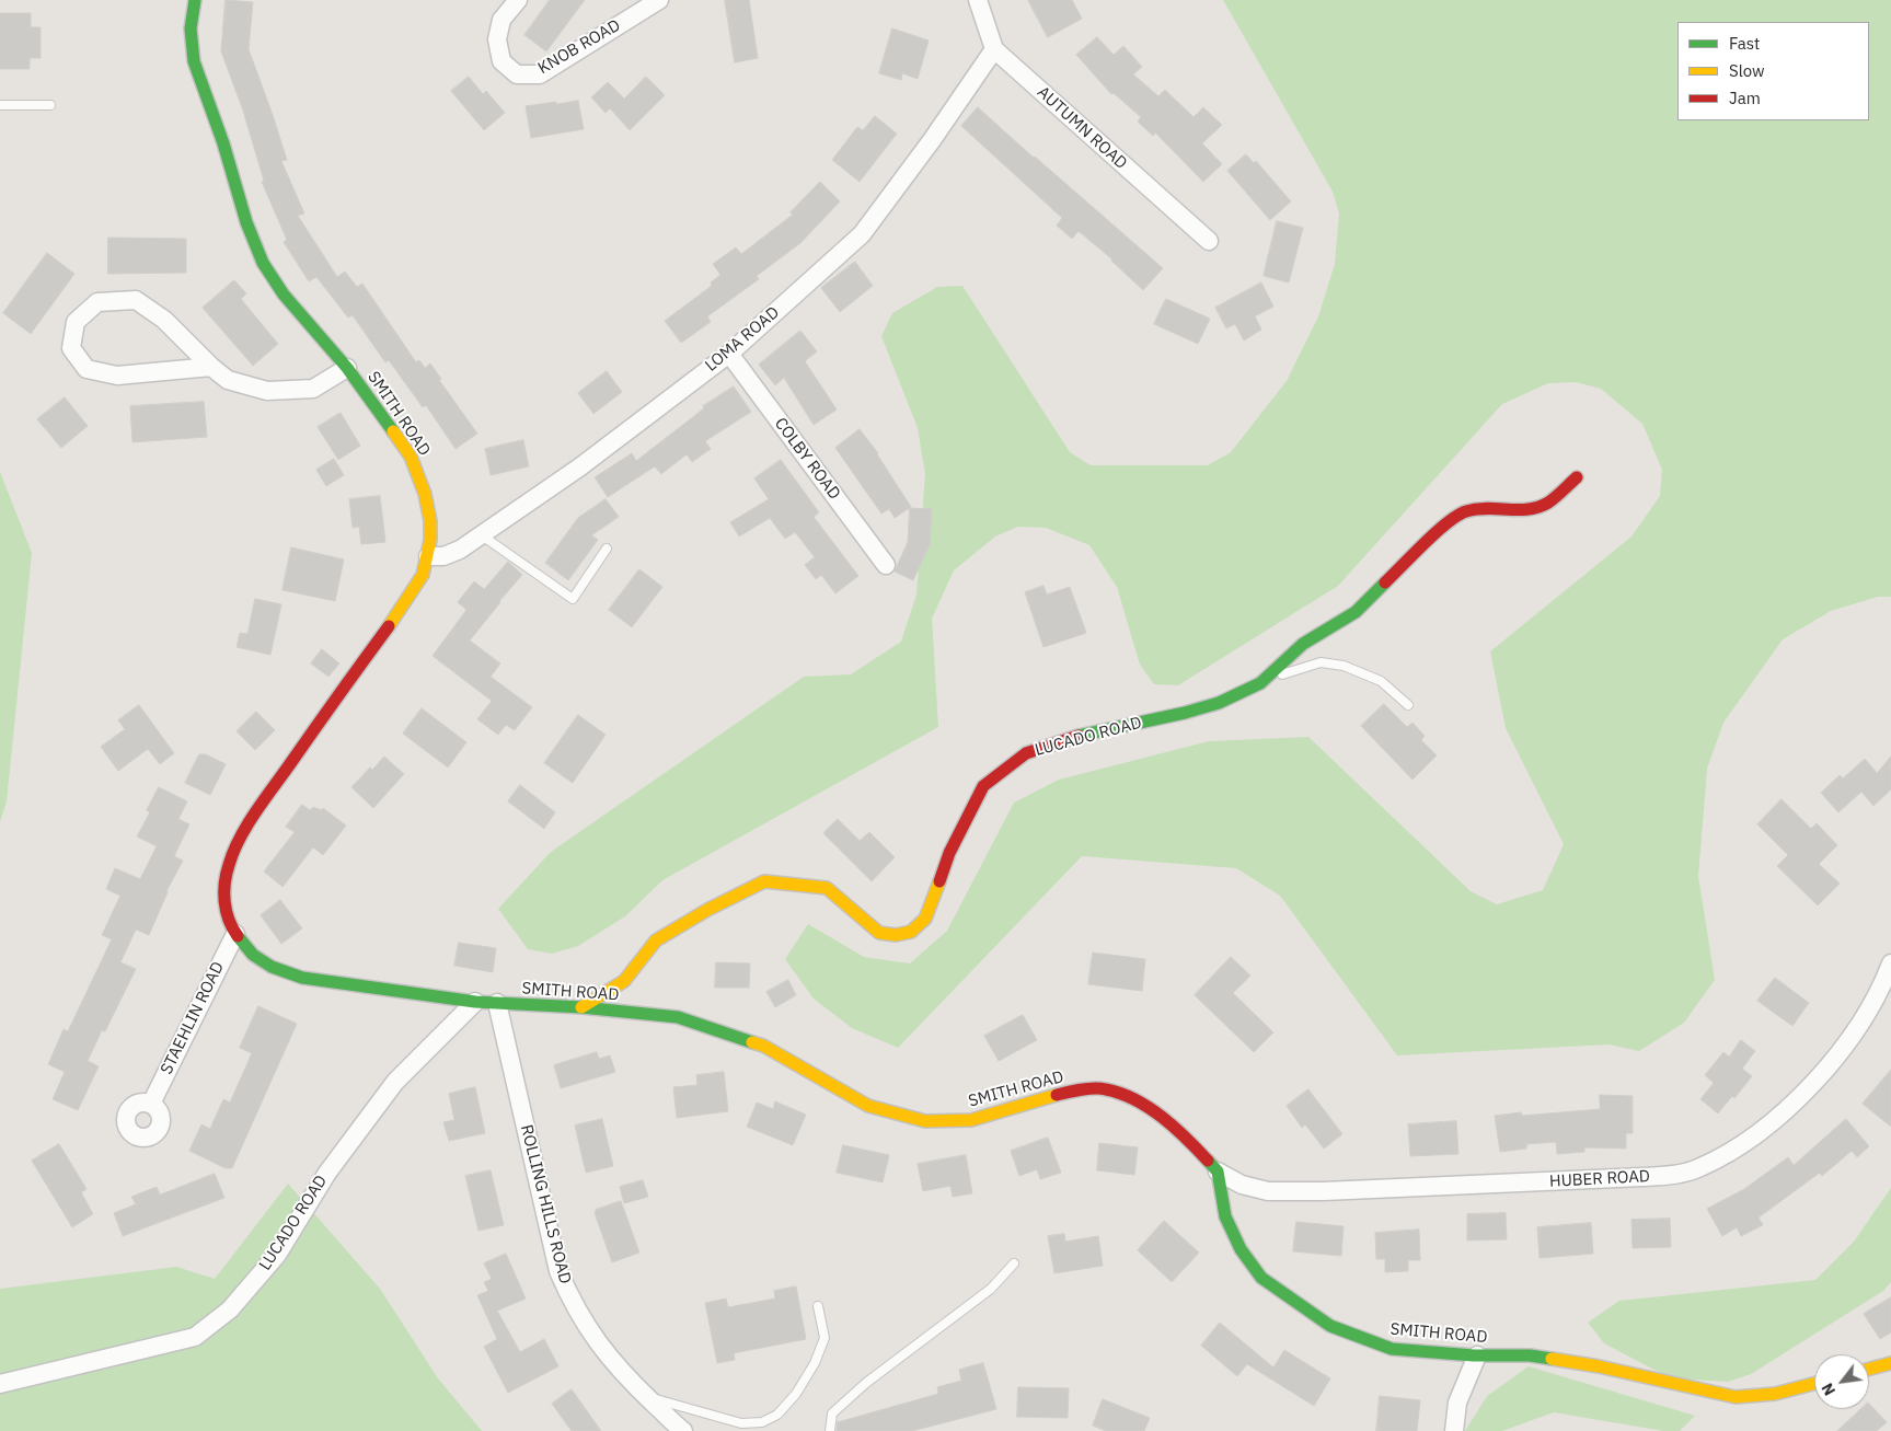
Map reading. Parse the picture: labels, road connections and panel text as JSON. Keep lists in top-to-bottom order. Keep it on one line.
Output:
{"streets":{"street":["KNOB ROAD","AUTUMN ROAD","LOMA ROAD","SMITH ROAD","COLBY ROAD","LUCADO ROAD","STAEHLIN ROAD","HUBER ROAD","ROLLING HILLS ROAD"]},"crossings":[["AUTUMN ROAD","LOMA ROAD"],["LOMA ROAD","SMITH ROAD"],["LOMA ROAD","COLBY ROAD"],["SMITH ROAD","LUCADO ROAD"],["SMITH ROAD","STAEHLIN ROAD"],["SMITH ROAD","HUBER ROAD"],["SMITH ROAD","ROLLING HILLS ROAD"]],"legend":["Fast","Slow","Jam"],"north":"bottom left"}
